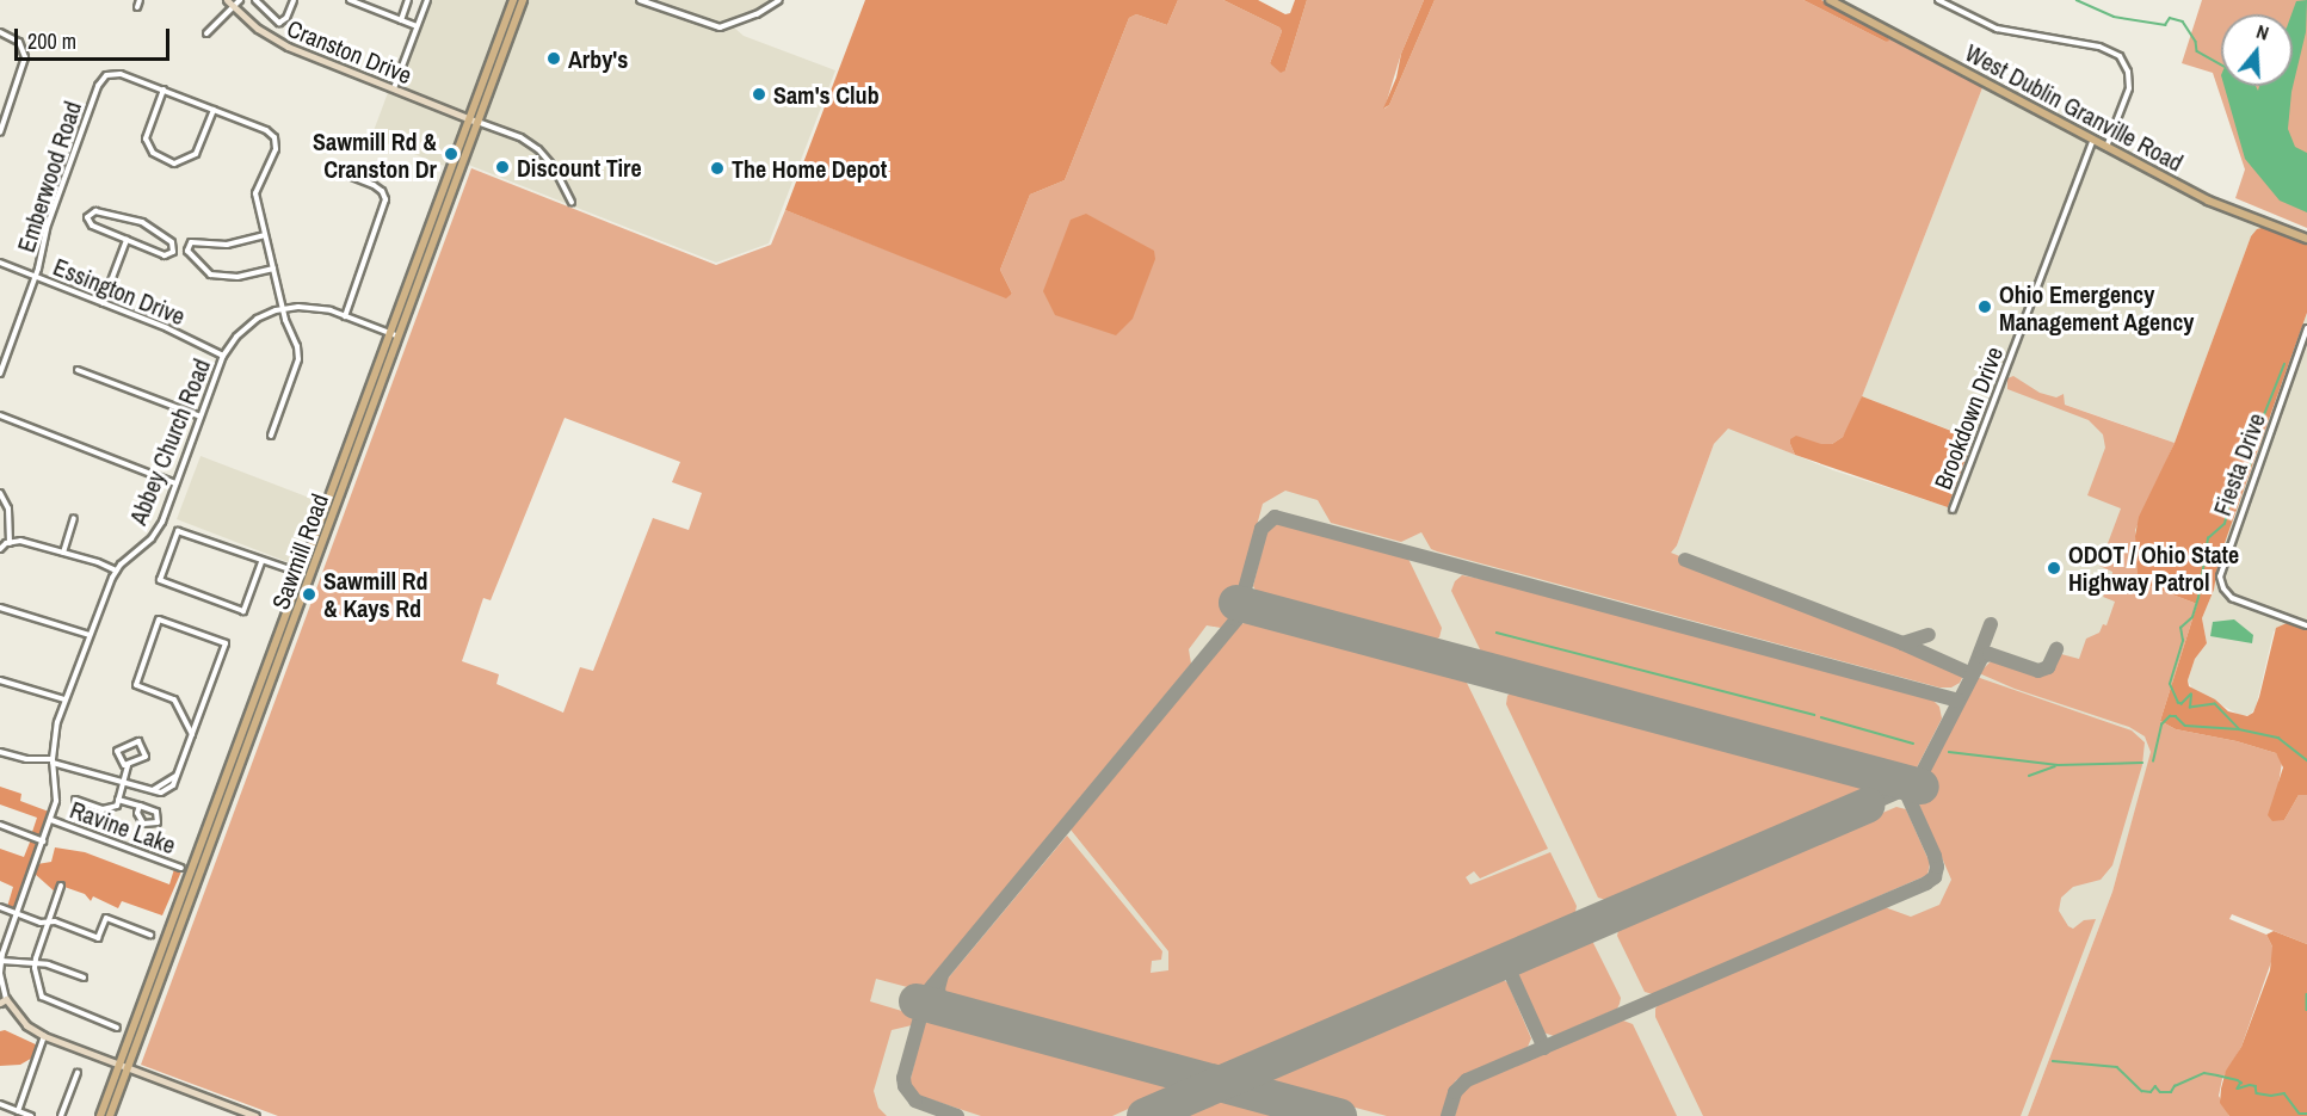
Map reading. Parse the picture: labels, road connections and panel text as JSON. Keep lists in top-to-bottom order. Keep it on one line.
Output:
{"streets":{"main road":["Cranston Drive","West Dublin Granville Road","Abbey Church Road","Sawmill Road"],"street":["Emberwood Road","Essington Drive","Brookdown Drive","Fiesta Drive","Ravine Lake"]},"crossings":[["Cranston Drive","Sawmill Road"],["West Dublin Granville Road","Brookdown Drive"],["Emberwood Road","Essington Drive"],["Essington Drive","Abbey Church Road"],["Abbey Church Road","Sawmill Road"],["Abbey Church Road","Ravine Lake"]],"places":["Arby's","Sam's Club","Sawmill Rd & Cranston Dr","Discount Tire","The Home Depot","Ohio Emergency Management Agency","ODOT / Ohio State Highway Patrol","Sawmill Rd & Kays Rd"],"scale_bar":"200 m","north":"top"}
